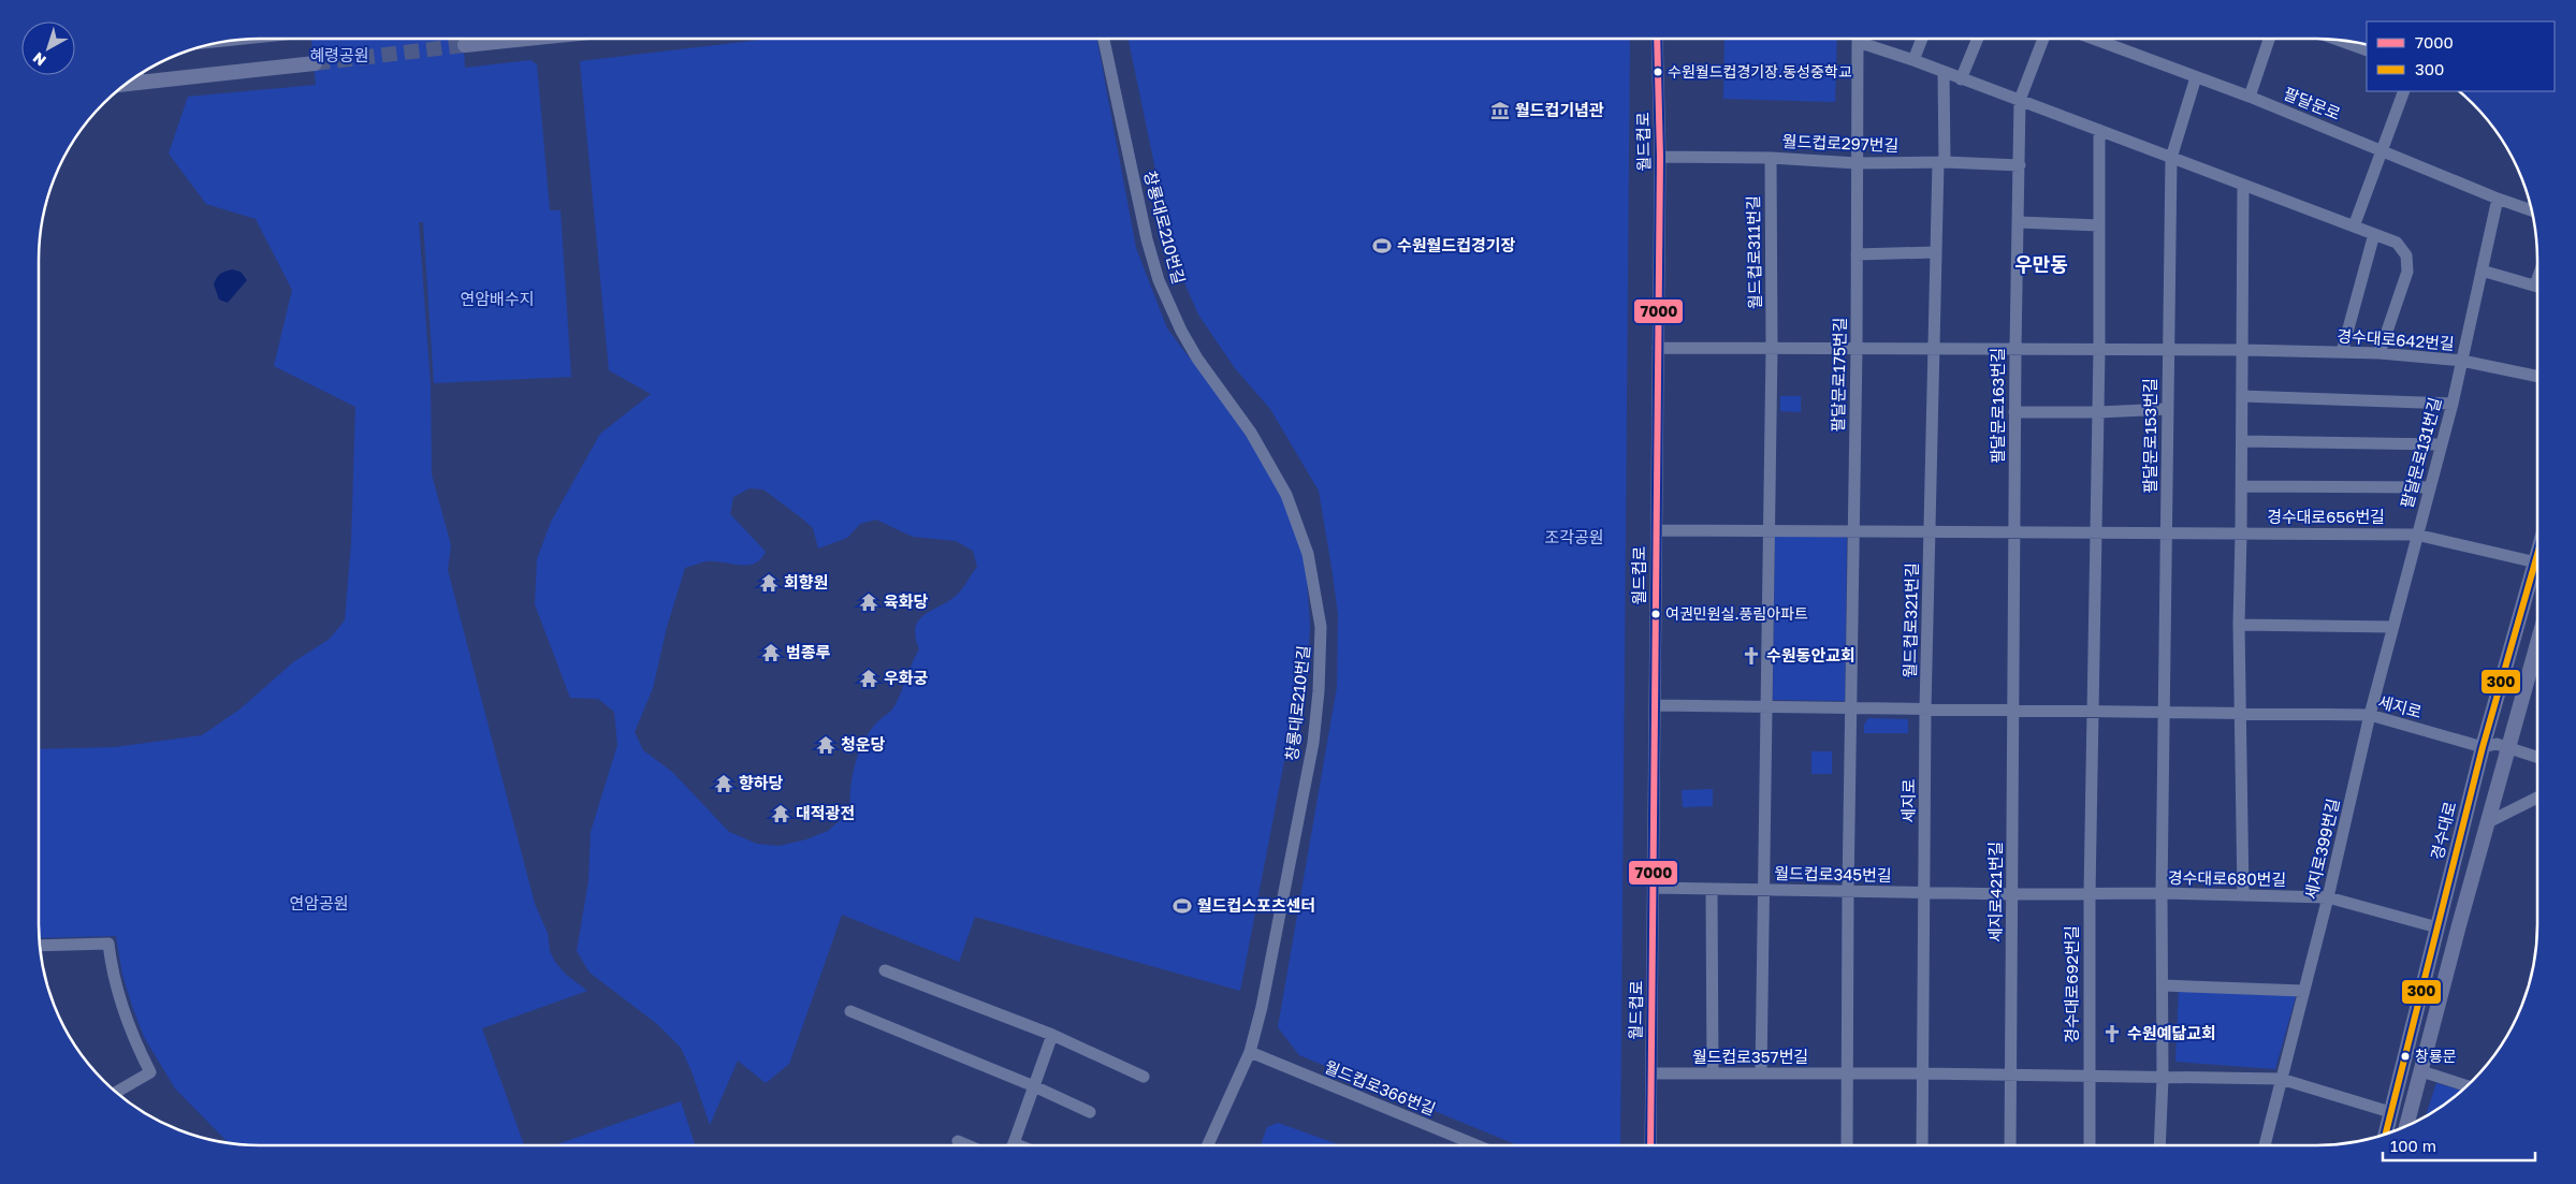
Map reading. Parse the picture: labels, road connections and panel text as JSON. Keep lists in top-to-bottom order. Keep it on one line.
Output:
{"streets":{"main road":["경수대로"],"street":["팔달문로","월드컵로","월드컵로297번길","창룡대로210번길","월드컵로311번길","경수대로642번길","팔달문로175번길","팔달문로163번길","팔달문로153번길","팔달문로131번길","경수대로656번길","월드컵로321번길","세지로","세지로399번길","월드컵로345번길","경수대로680번길","세지로421번길","경수대로692번길","월드컵로357번길","월드컵로366번길"]},"crossings":[["팔달문로","팔달문로153번길"],["팔달문로","팔달문로131번길"],["월드컵로","월드컵로297번길"],["월드컵로","세지로"],["월드컵로","월드컵로345번길"],["월드컵로","월드컵로357번길"],["월드컵로297번길","월드컵로311번길"],["월드컵로297번길","팔달문로175번길"],["월드컵로297번길","팔달문로163번길"],["창룡대로210번길","월드컵로366번길"],["경수대로642번길","팔달문로163번길"],["경수대로642번길","팔달문로153번길"],["경수대로642번길","팔달문로131번길"],["팔달문로175번길","세지로"],["팔달문로163번길","경수대로656번길"],["팔달문로163번길","세지로"],["팔달문로163번길","세지로421번길"],["팔달문로153번길","경수대로656번길"],["팔달문로153번길","세지로"],["팔달문로131번길","경수대로656번길"],["팔달문로131번길","세지로"],["팔달문로131번길","세지로399번길"],["경수대로656번길","경수대로"],["월드컵로321번길","세지로"],["세지로","경수대로"],["세지로","세지로399번길"],["세지로","월드컵로345번길"],["세지로","세지로421번길"],["경수대로","경수대로680번길"],["세지로399번길","경수대로680번길"],["월드컵로345번길","경수대로680번길"],["월드컵로345번길","세지로421번길"],["경수대로680번길","세지로421번길"],["경수대로680번길","경수대로692번길"],["세지로421번길","월드컵로357번길"]],"districts":["우만동"],"parks":["혜령공원","연암배수지","조각공원","연암공원"],"places":{"other":["수원월드컵경기장.동성중학교","여권민원실.풍림아파트","창룡문"],"museum":["월드컵기념관"],"sports":["수원월드컵경기장","월드컵스포츠센터"],"temple":["회향원","육화당","범종루","우화궁","청운당","향하당","대적광전"],"church":["수원동안교회","수원예닮교회"]},"lines":["transit line 7000","transit line 300"],"legend":["7000","300"],"scale_bar":"100 m","north":"bottom left"}
